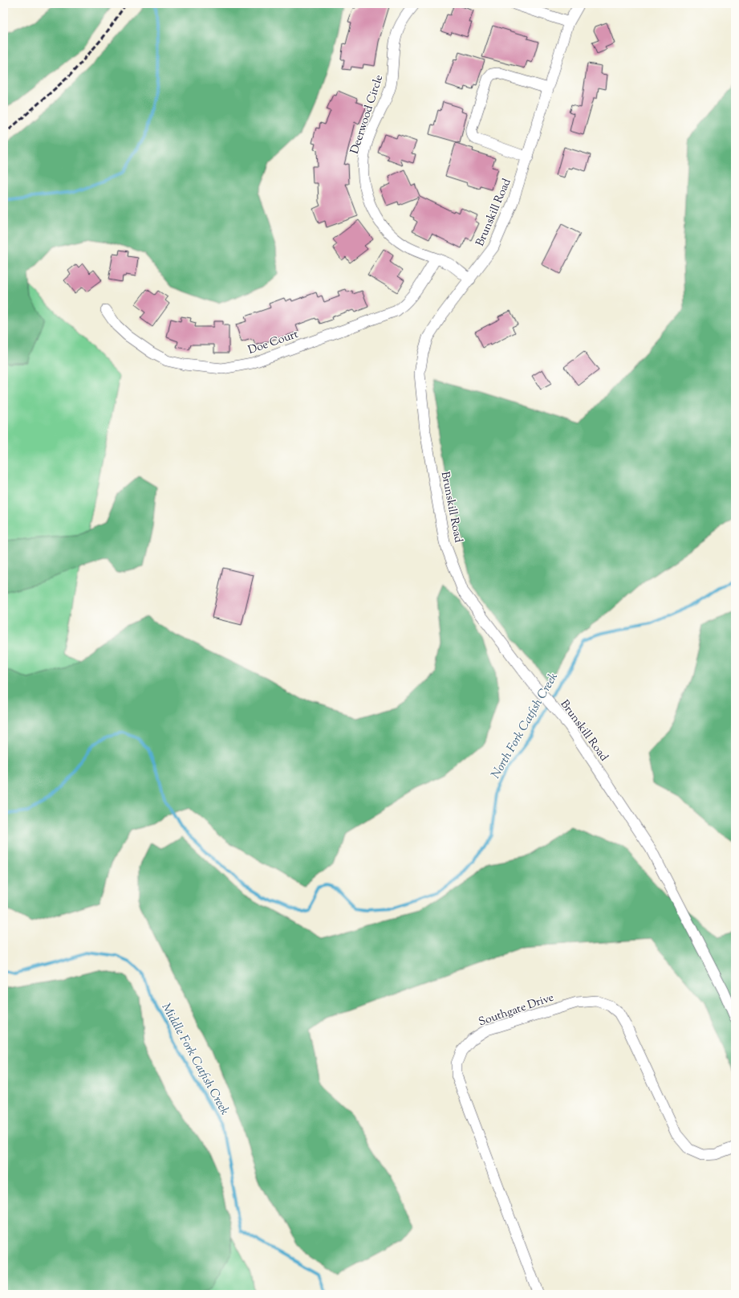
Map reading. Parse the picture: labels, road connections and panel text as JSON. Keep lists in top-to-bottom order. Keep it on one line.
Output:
{"streets":{"street":["Deerwood Circle","Brunskill Road","Doe Court","Southgate Drive"]},"crossings":[["Deerwood Circle","Brunskill Road"],["Deerwood Circle","Doe Court"]],"water":["North Fork Catfish Creek","Middle Fork Catfish Creek"]}
